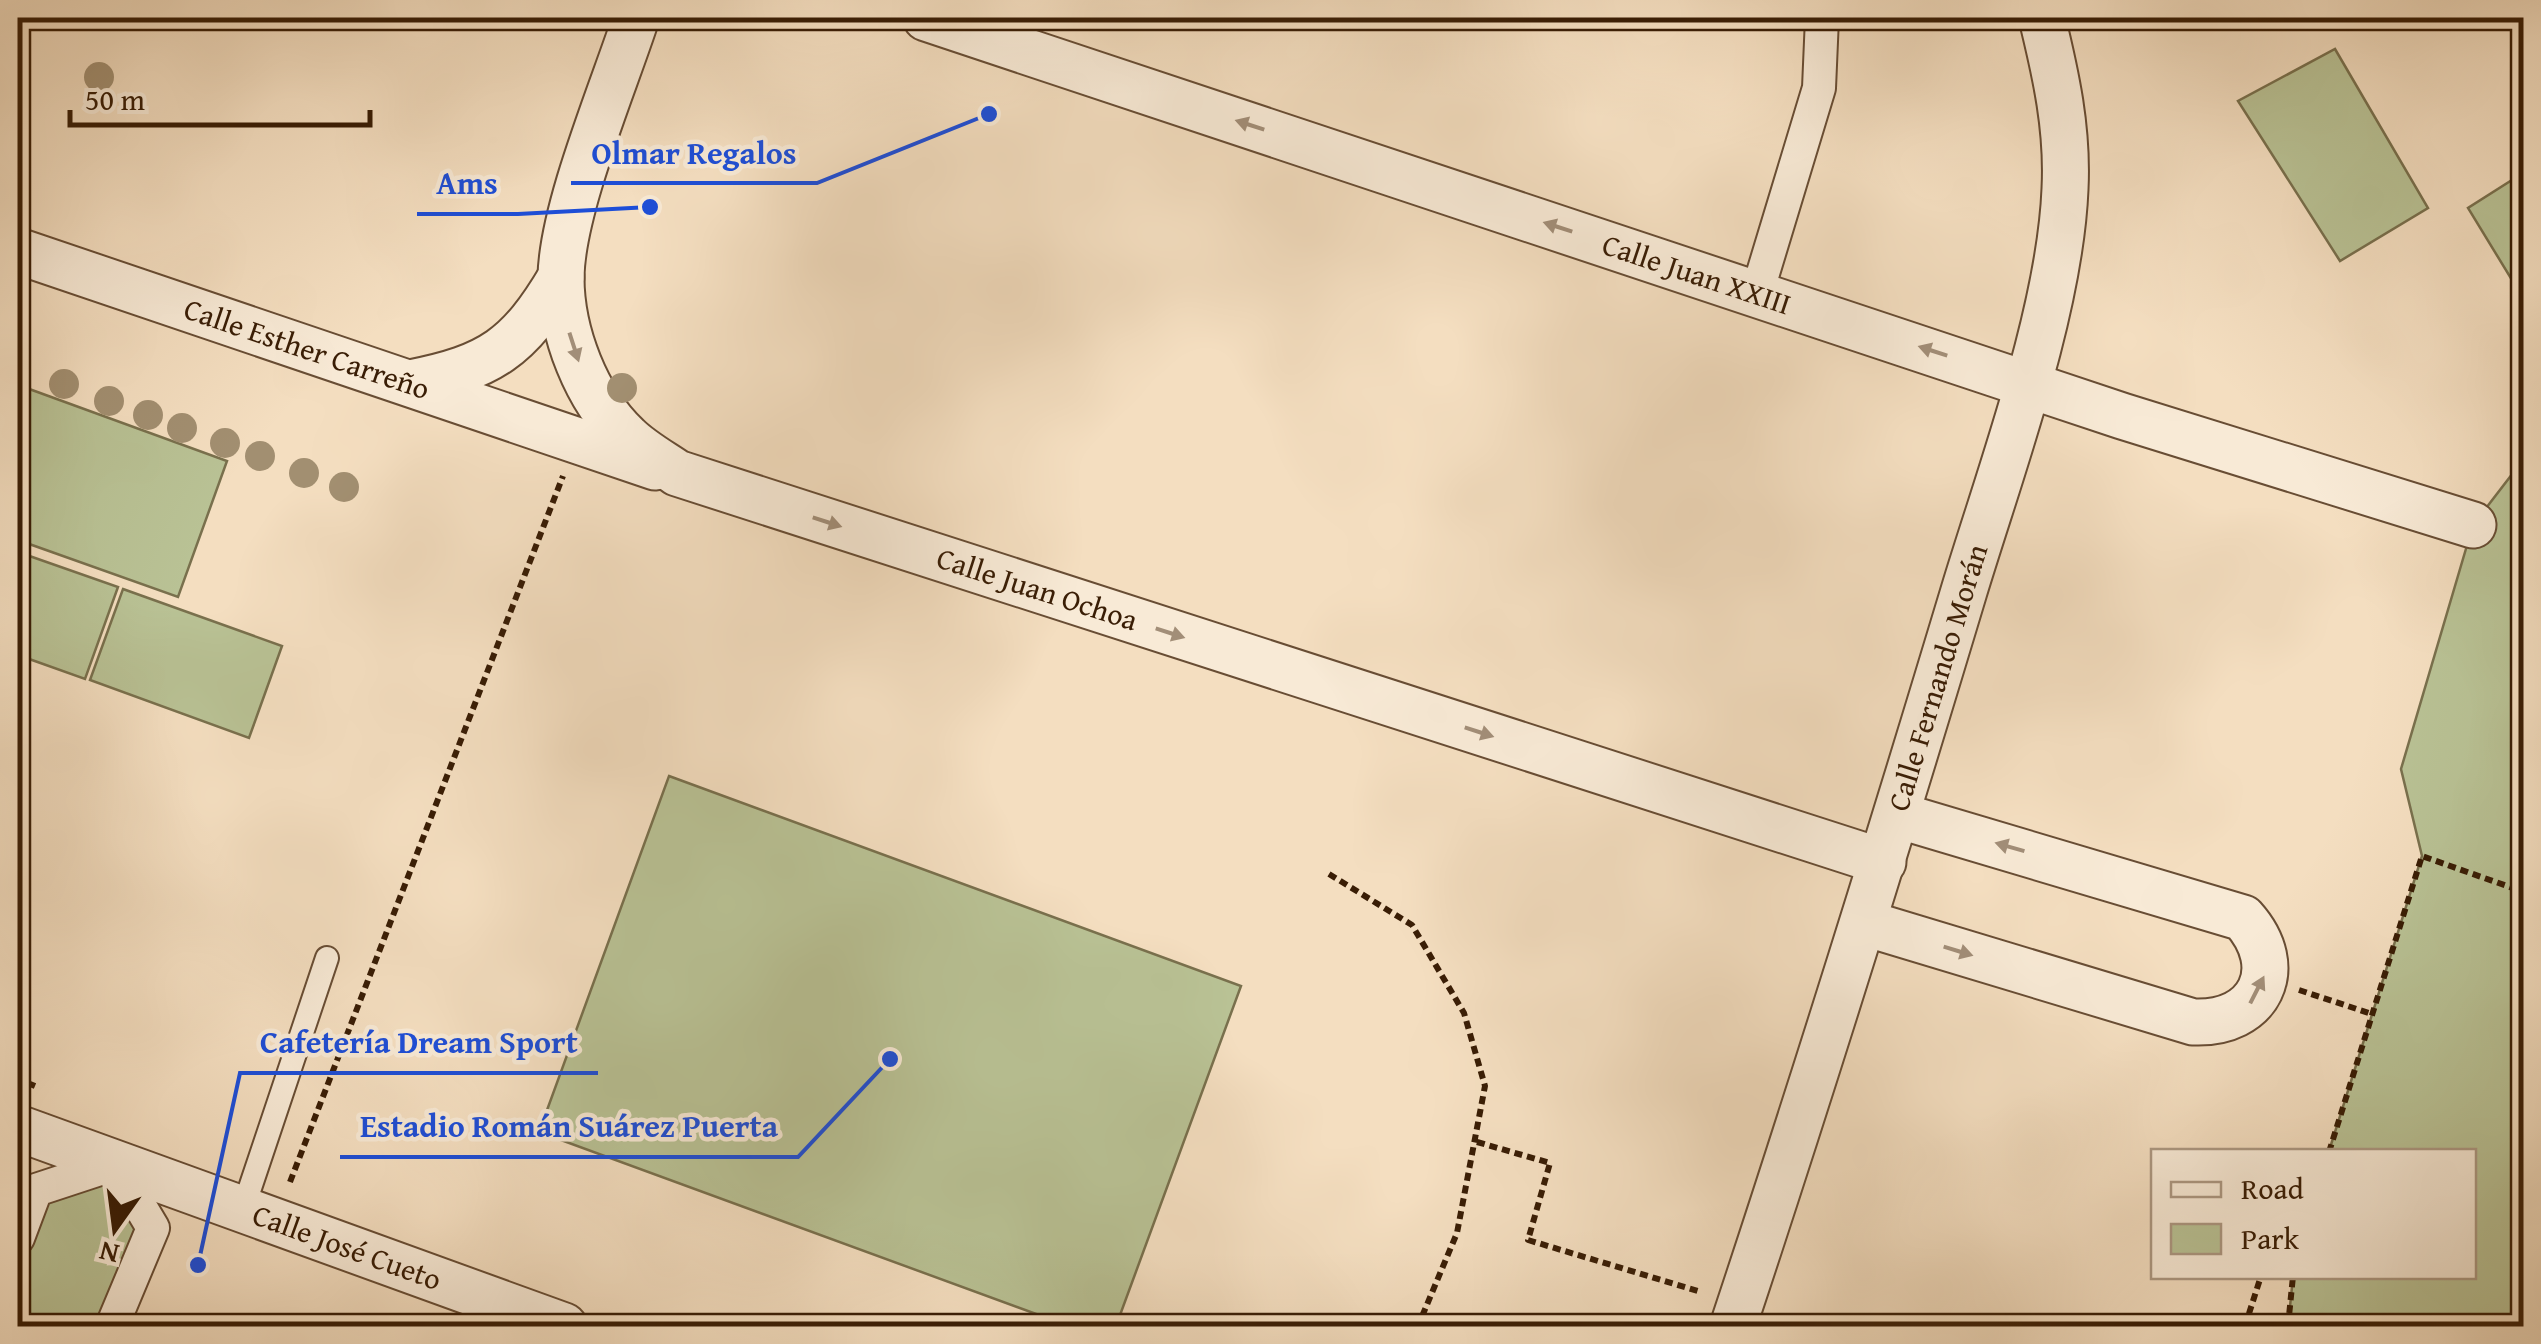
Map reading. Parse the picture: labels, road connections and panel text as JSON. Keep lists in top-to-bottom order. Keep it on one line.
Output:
{"streets":{"street":["Calle Juan XXIII","Calle Esther Carreño","Calle Juan Ochoa","Calle Fernando Morán","Calle José Cueto"]},"crossings":[["Calle Juan XXIII","Calle Fernando Morán"],["Calle Esther Carreño","Calle Juan Ochoa"],["Calle Juan Ochoa","Calle Fernando Morán"]],"one_way":["Calle Juan XXIII","Calle Juan Ochoa"],"places":["Olmar Regalos","Ams","Estadio Román Suárez Puerta","Cafetería Dream Sport"],"legend":["Road","Park"],"scale_bar":"50 m","north":"bottom"}
